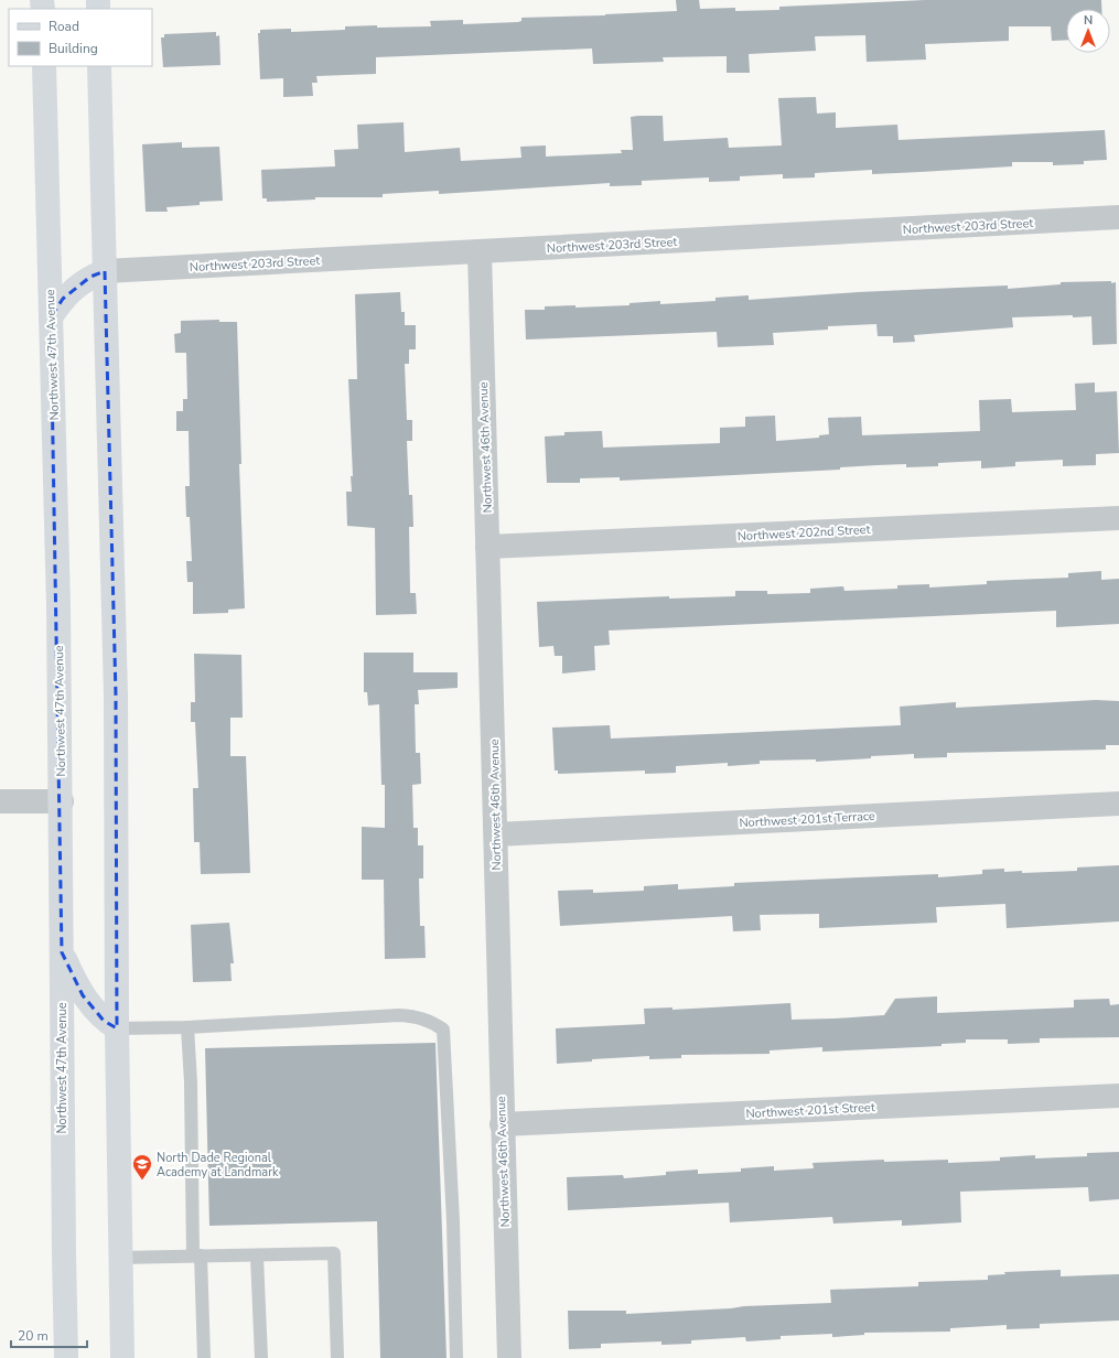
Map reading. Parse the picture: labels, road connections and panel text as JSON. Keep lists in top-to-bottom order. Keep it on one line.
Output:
{"streets":{"main road":["Northwest 47th Avenue"],"street":["Northwest 203rd Street","Northwest 46th Avenue","Northwest 202nd Street","Northwest 201st Terrace","Northwest 201st Street"]},"crossings":[["Northwest 203rd Street","Northwest 46th Avenue"],["Northwest 46th Avenue","Northwest 202nd Street"],["Northwest 46th Avenue","Northwest 201st Terrace"],["Northwest 46th Avenue","Northwest 201st Street"]],"places":{"school or university":["North Dade Regional Academy at Landmark"]},"legend":["Road","Building"],"scale_bar":"20 m","north":"top"}
